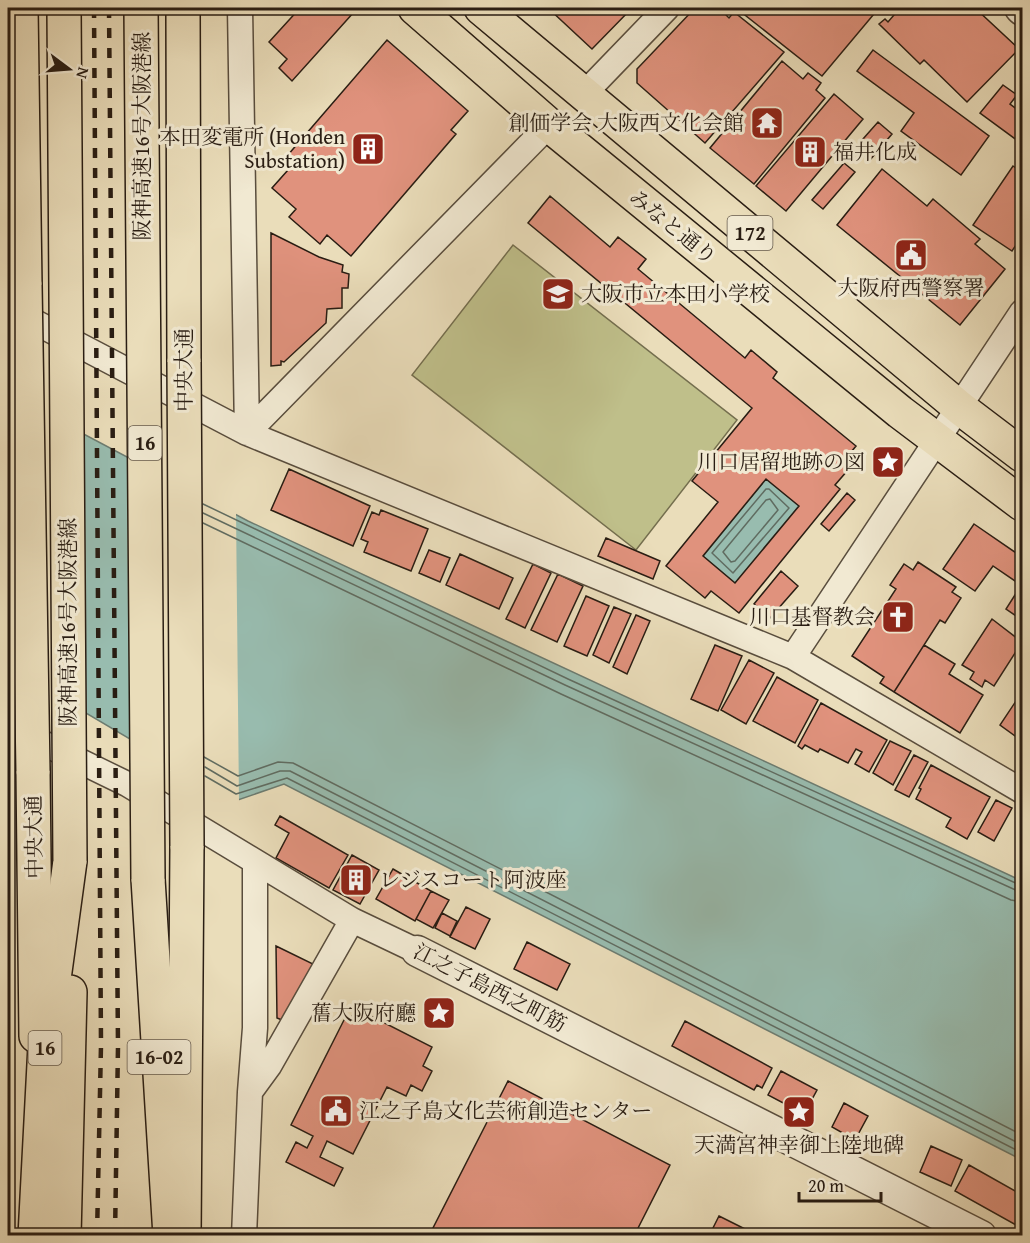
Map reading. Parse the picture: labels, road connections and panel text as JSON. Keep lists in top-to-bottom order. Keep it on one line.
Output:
{"streets":{"main road":["阪神高速16号大阪港線","みなと通り","172","中央大通","16","16-02"],"street":["江之子島西之町筋"]},"crossings":[["阪神高速16号大阪港線","16"],["阪神高速16号大阪港線","16-02"],["中央大通","16"]],"places":{"temple":["創価学会 大阪西文化会館"],"building":["本田変電所 (Honden Substation)","福井化成","レジスコート阿波座"],"public building":["大阪府西警察署","江之子島文化芸術創造センター"],"school or university":["大阪市立本田小学校"],"place":["川口居留地跡の図","𦾔大阪府廳","天満宮神幸御上陸地碑"],"church":["川口基督教会"]},"scale_bar":"20 m","north":"right"}
